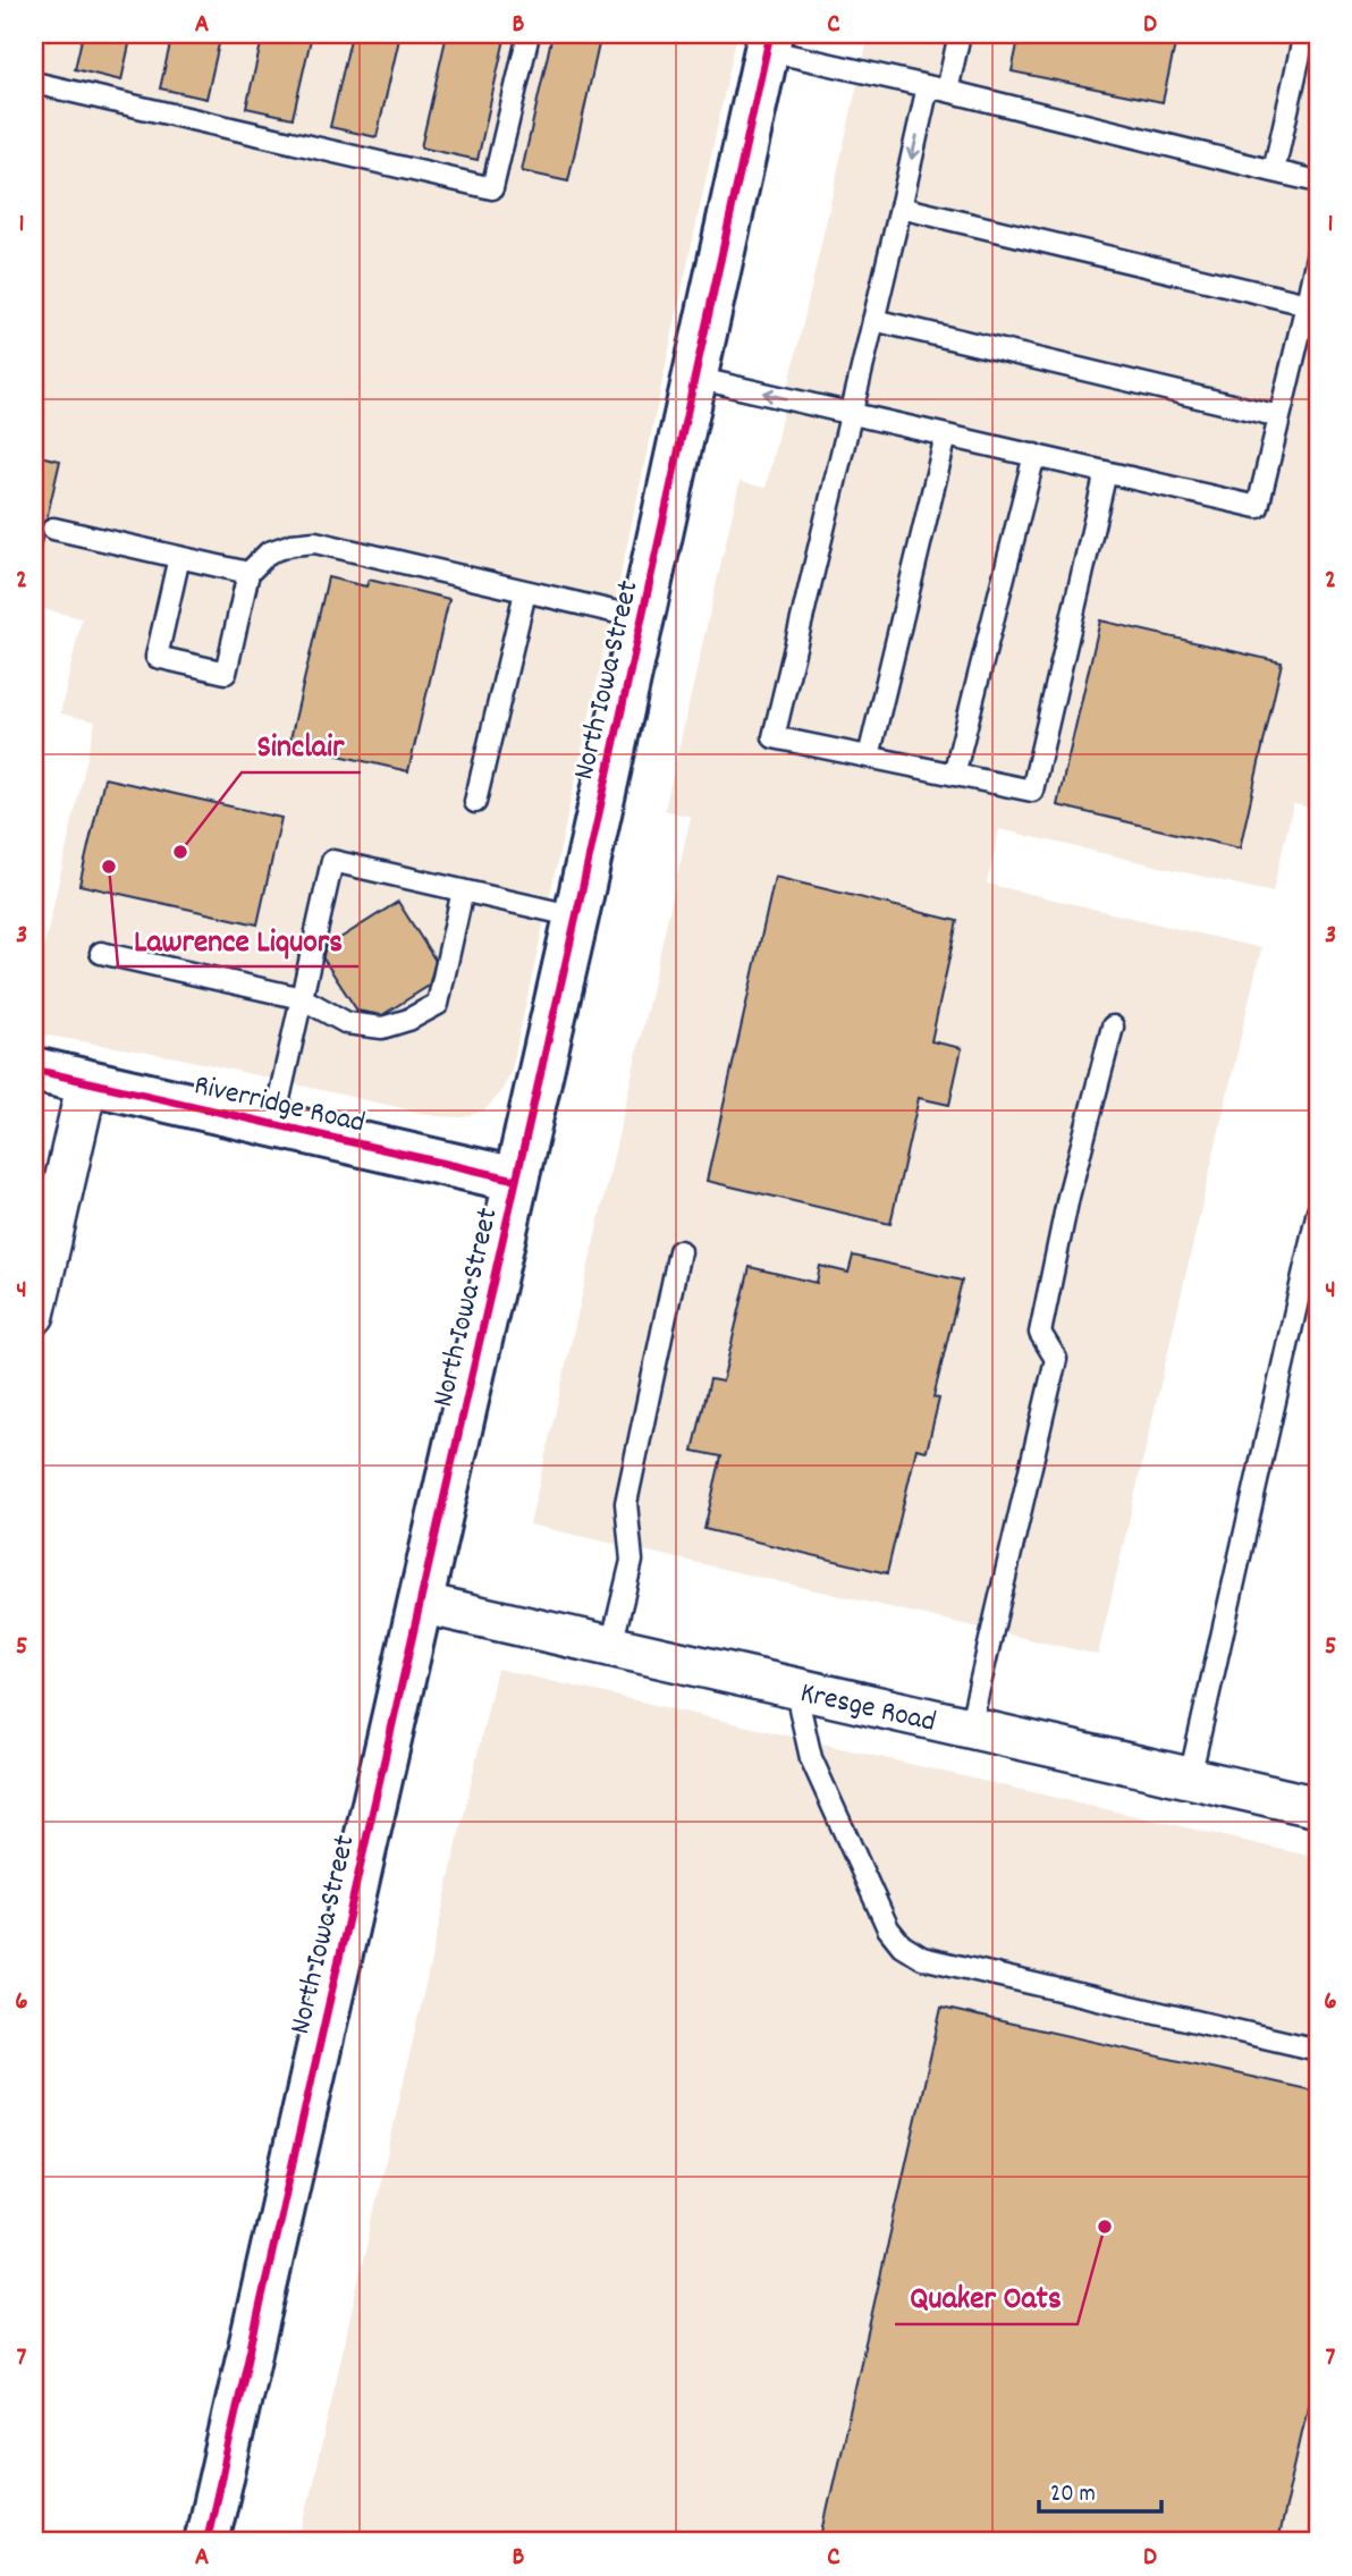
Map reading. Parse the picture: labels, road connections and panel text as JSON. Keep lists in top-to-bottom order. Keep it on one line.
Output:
{"streets":{"main road":["North Iowa Street","Riverridge Road"],"street":["Kresge Road"]},"crossings":[["North Iowa Street","Riverridge Road"],["North Iowa Street","Kresge Road"]],"places":["Sinclair","Lawrence Liquors","Quaker Oats"],"scale_bar":"20 m","grid":{"columns":["A","B","C","D"],"rows":["1","2","3","4","5","6","7"]}}
